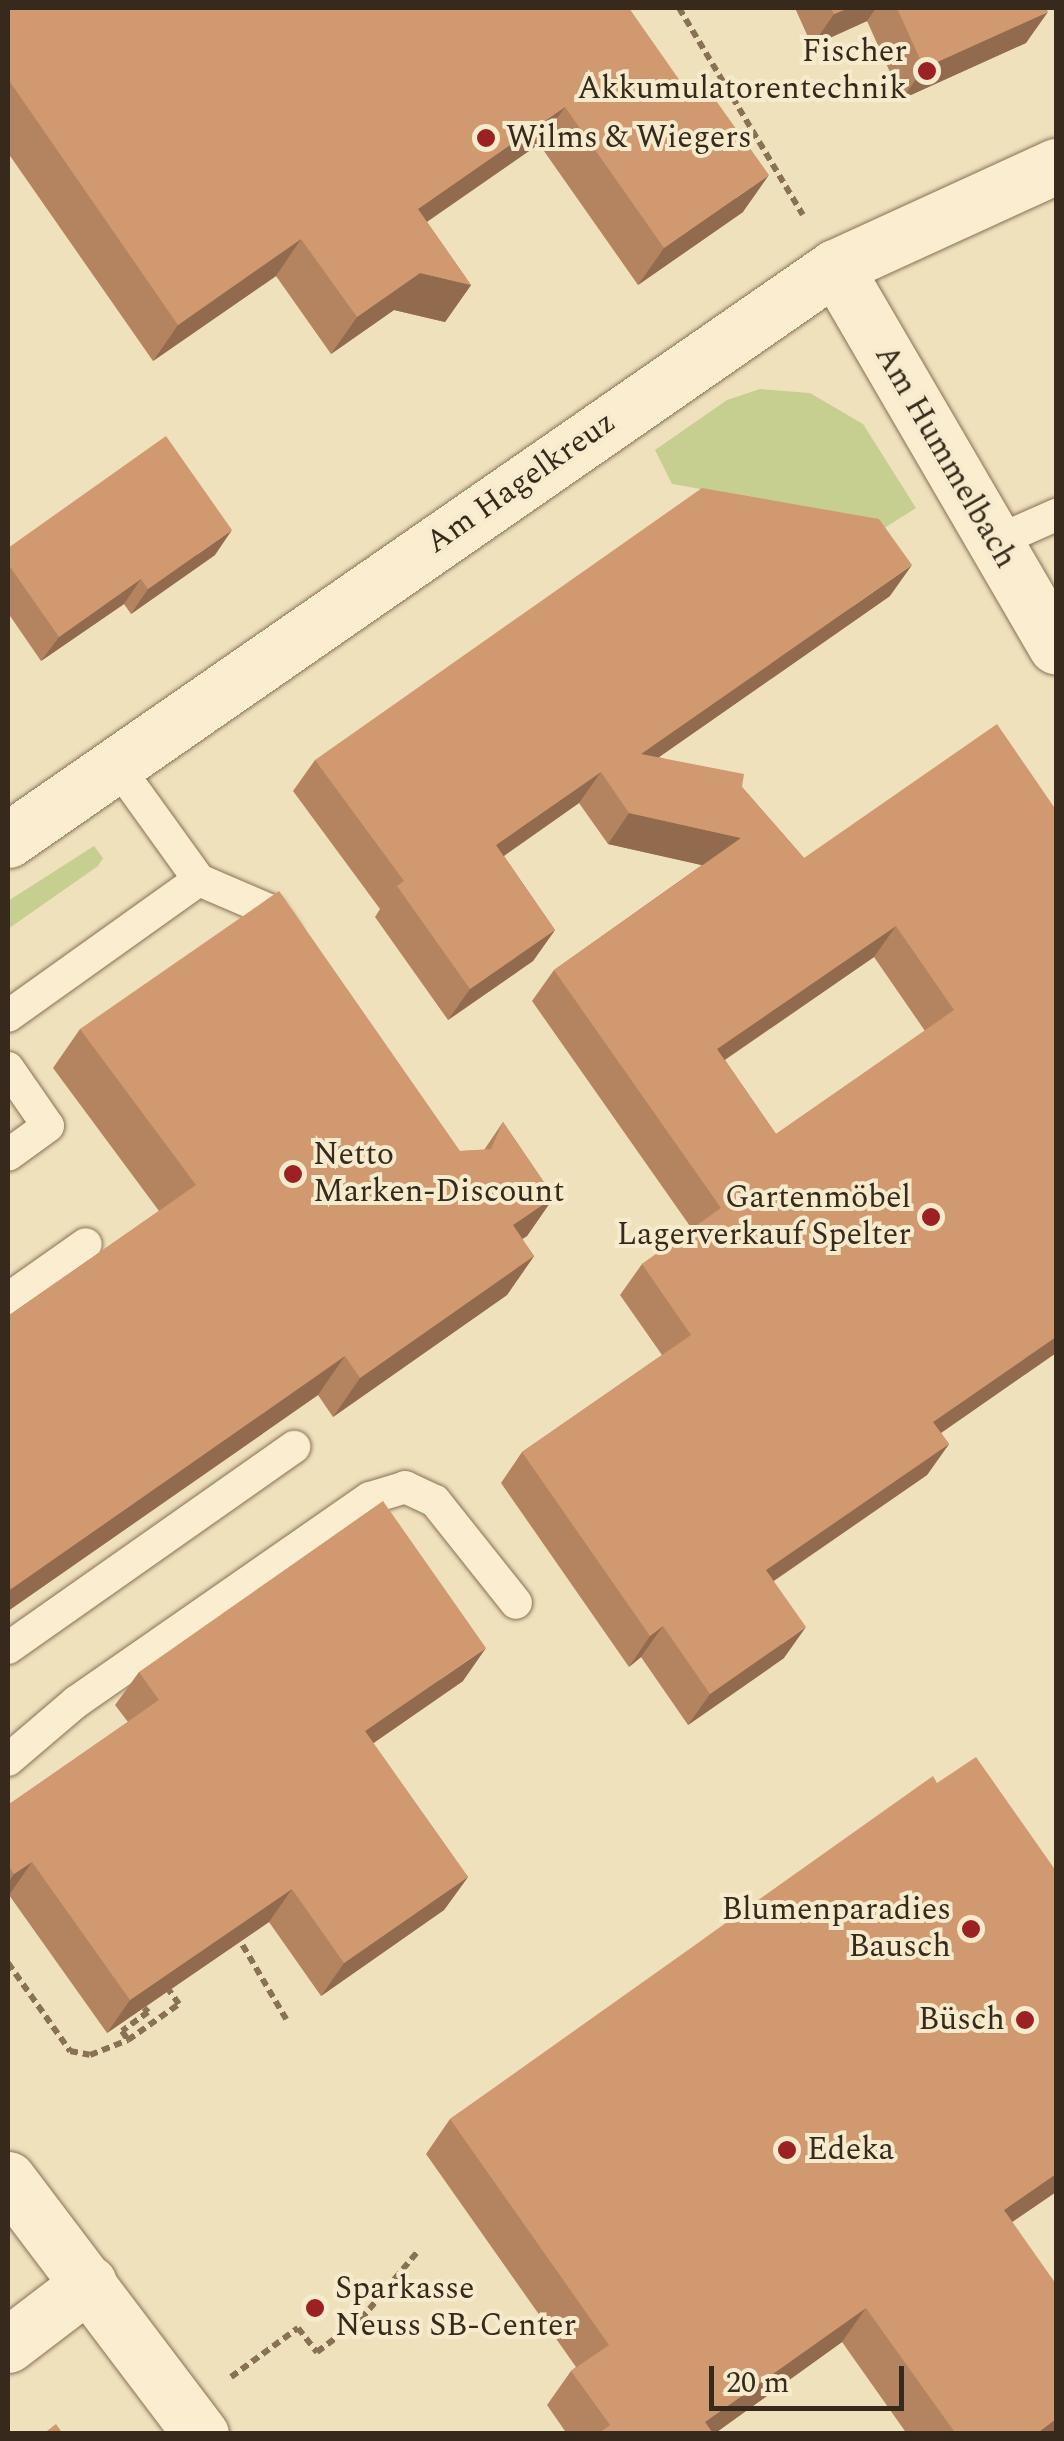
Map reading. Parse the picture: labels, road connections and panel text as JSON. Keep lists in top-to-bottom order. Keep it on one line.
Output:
{"streets":{"street":["Am Hummelbach","Am Hagelkreuz"]},"crossings":[["Am Hummelbach","Am Hagelkreuz"]],"places":["Fischer Akkumulatorentechnik","Wilms & Wiegers","Netto Marken-Discount","Gartenmöbel Lagerverkauf Spelter","Blumenparadies Bausch","Büsch","Edeka","Sparkasse Neuss SB-Center"],"scale_bar":"20 m"}
